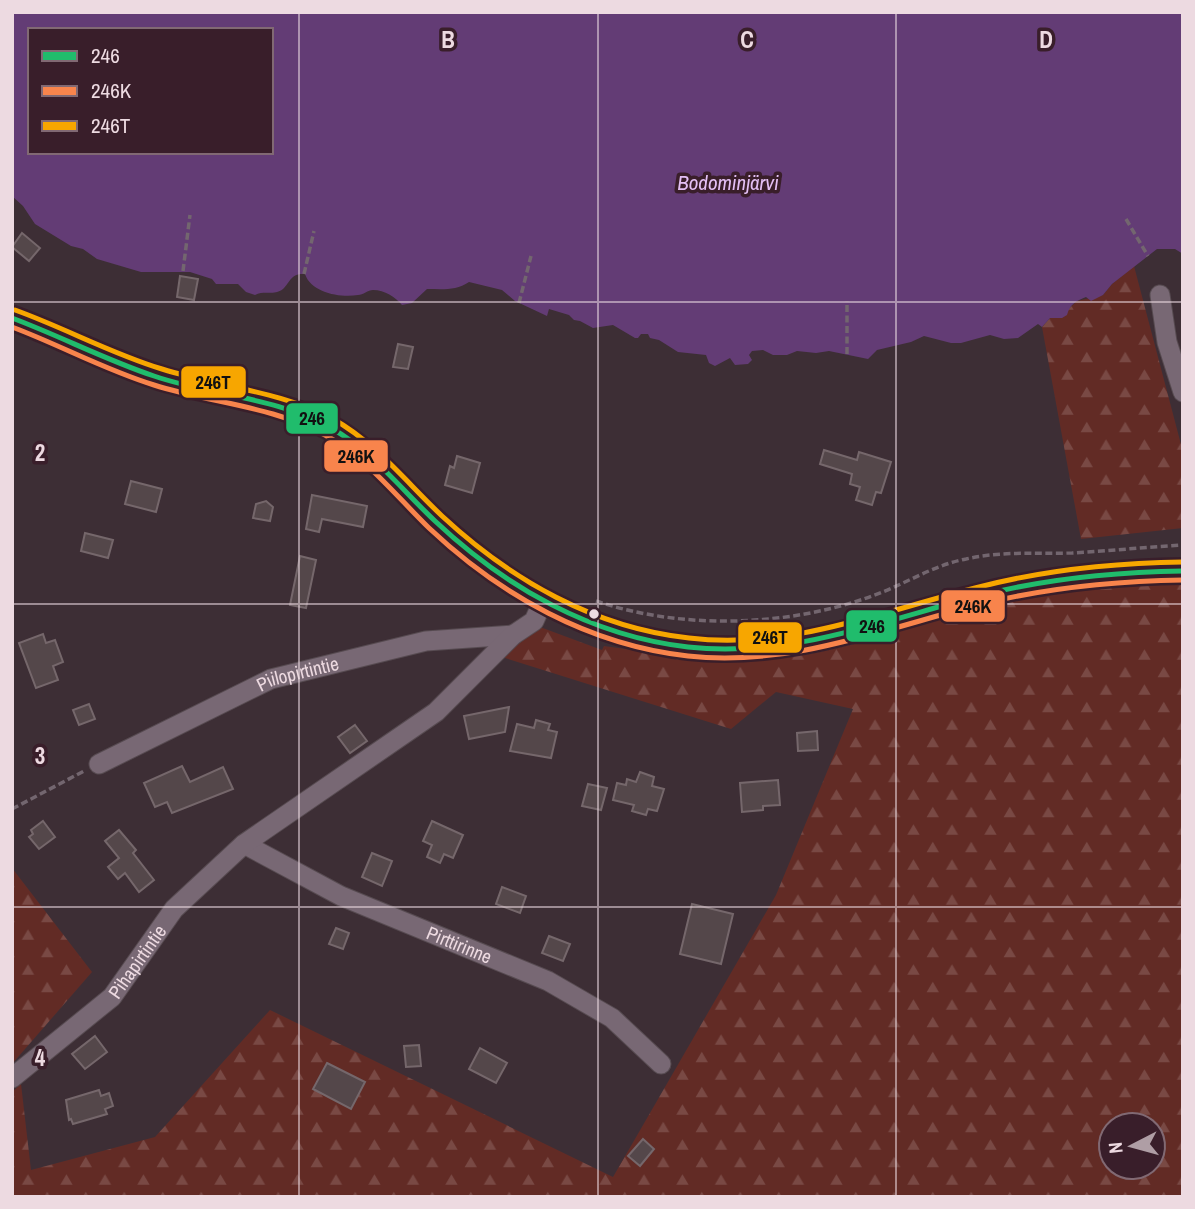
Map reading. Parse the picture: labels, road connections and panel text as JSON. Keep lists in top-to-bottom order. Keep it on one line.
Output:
{"streets":{"street":["Piilopirtintie","Pirttirinne","Pihapirtintie"]},"crossings":[["Piilopirtintie","Pihapirtintie"],["Pirttirinne","Pihapirtintie"]],"water":["Bodominjärvi"],"lines":["transit line 246T","transit line 246","transit line 246K"],"legend":["246","246K","246T"],"north":"left","grid":{"columns":["B","C","D"],"rows":["2","3","4"]}}
